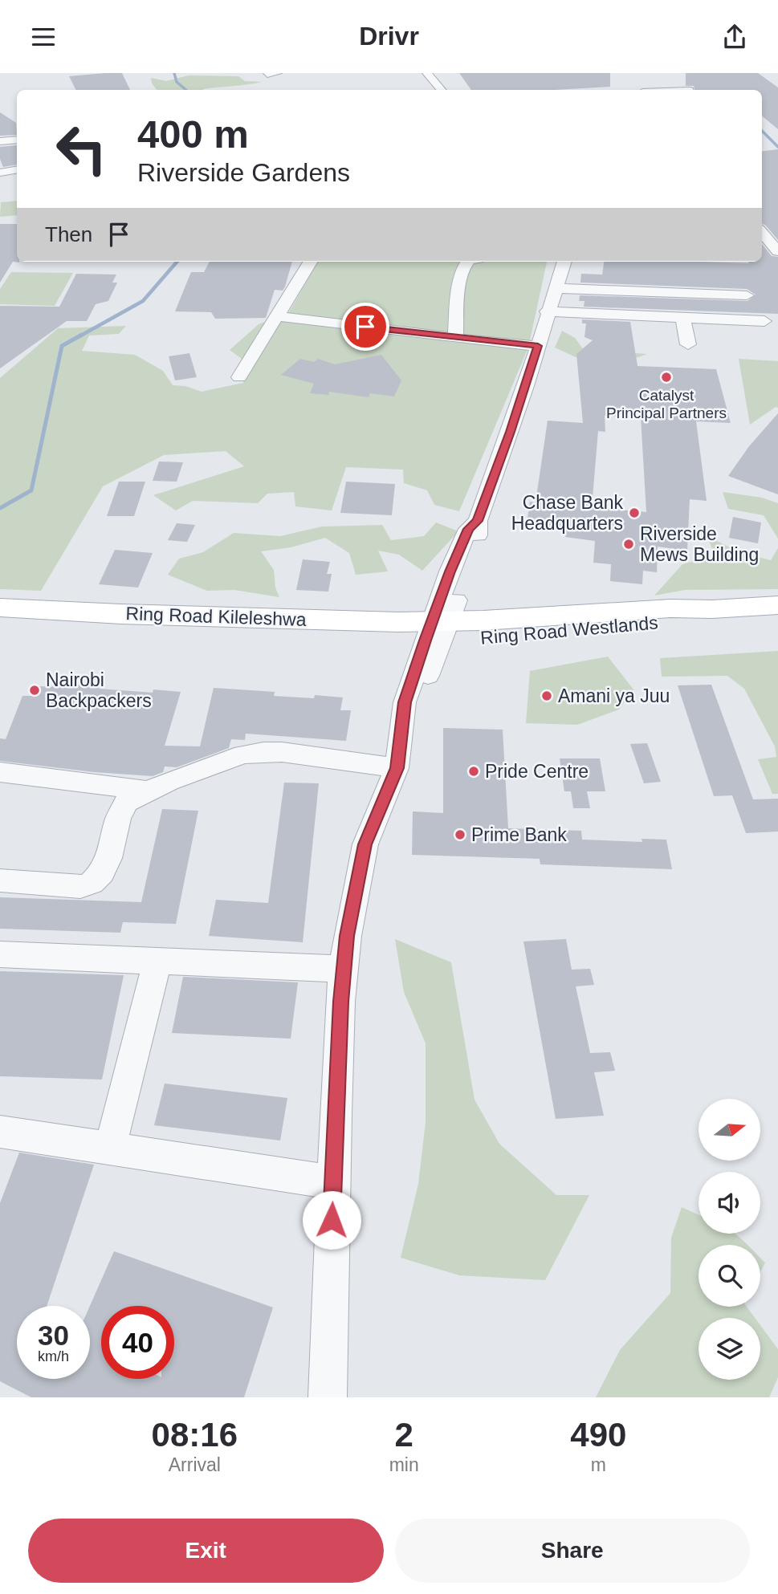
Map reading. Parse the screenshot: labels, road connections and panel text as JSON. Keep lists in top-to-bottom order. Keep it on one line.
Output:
{"streets":{"main road":["Ring Road Kileleshwa","Ring Road Westlands"]},"crossings":[["Ring Road Kileleshwa","Ring Road Westlands"]],"places":["Catalyst Principal Partners","Chase Bank Headquarters","Riverside Mews Building","Nairobi Backpackers","Amani ya Juu","Pride Centre","Prime Bank"],"north":"right","page":{"header":"Drivr","turn":["400 m","Riverside Gardens"],"then":"Then","speed":"30 km/h","limit":"40","eta":["08:16","Arrival","2","min","490","m"],"buttons":["Exit","Share"]}}
